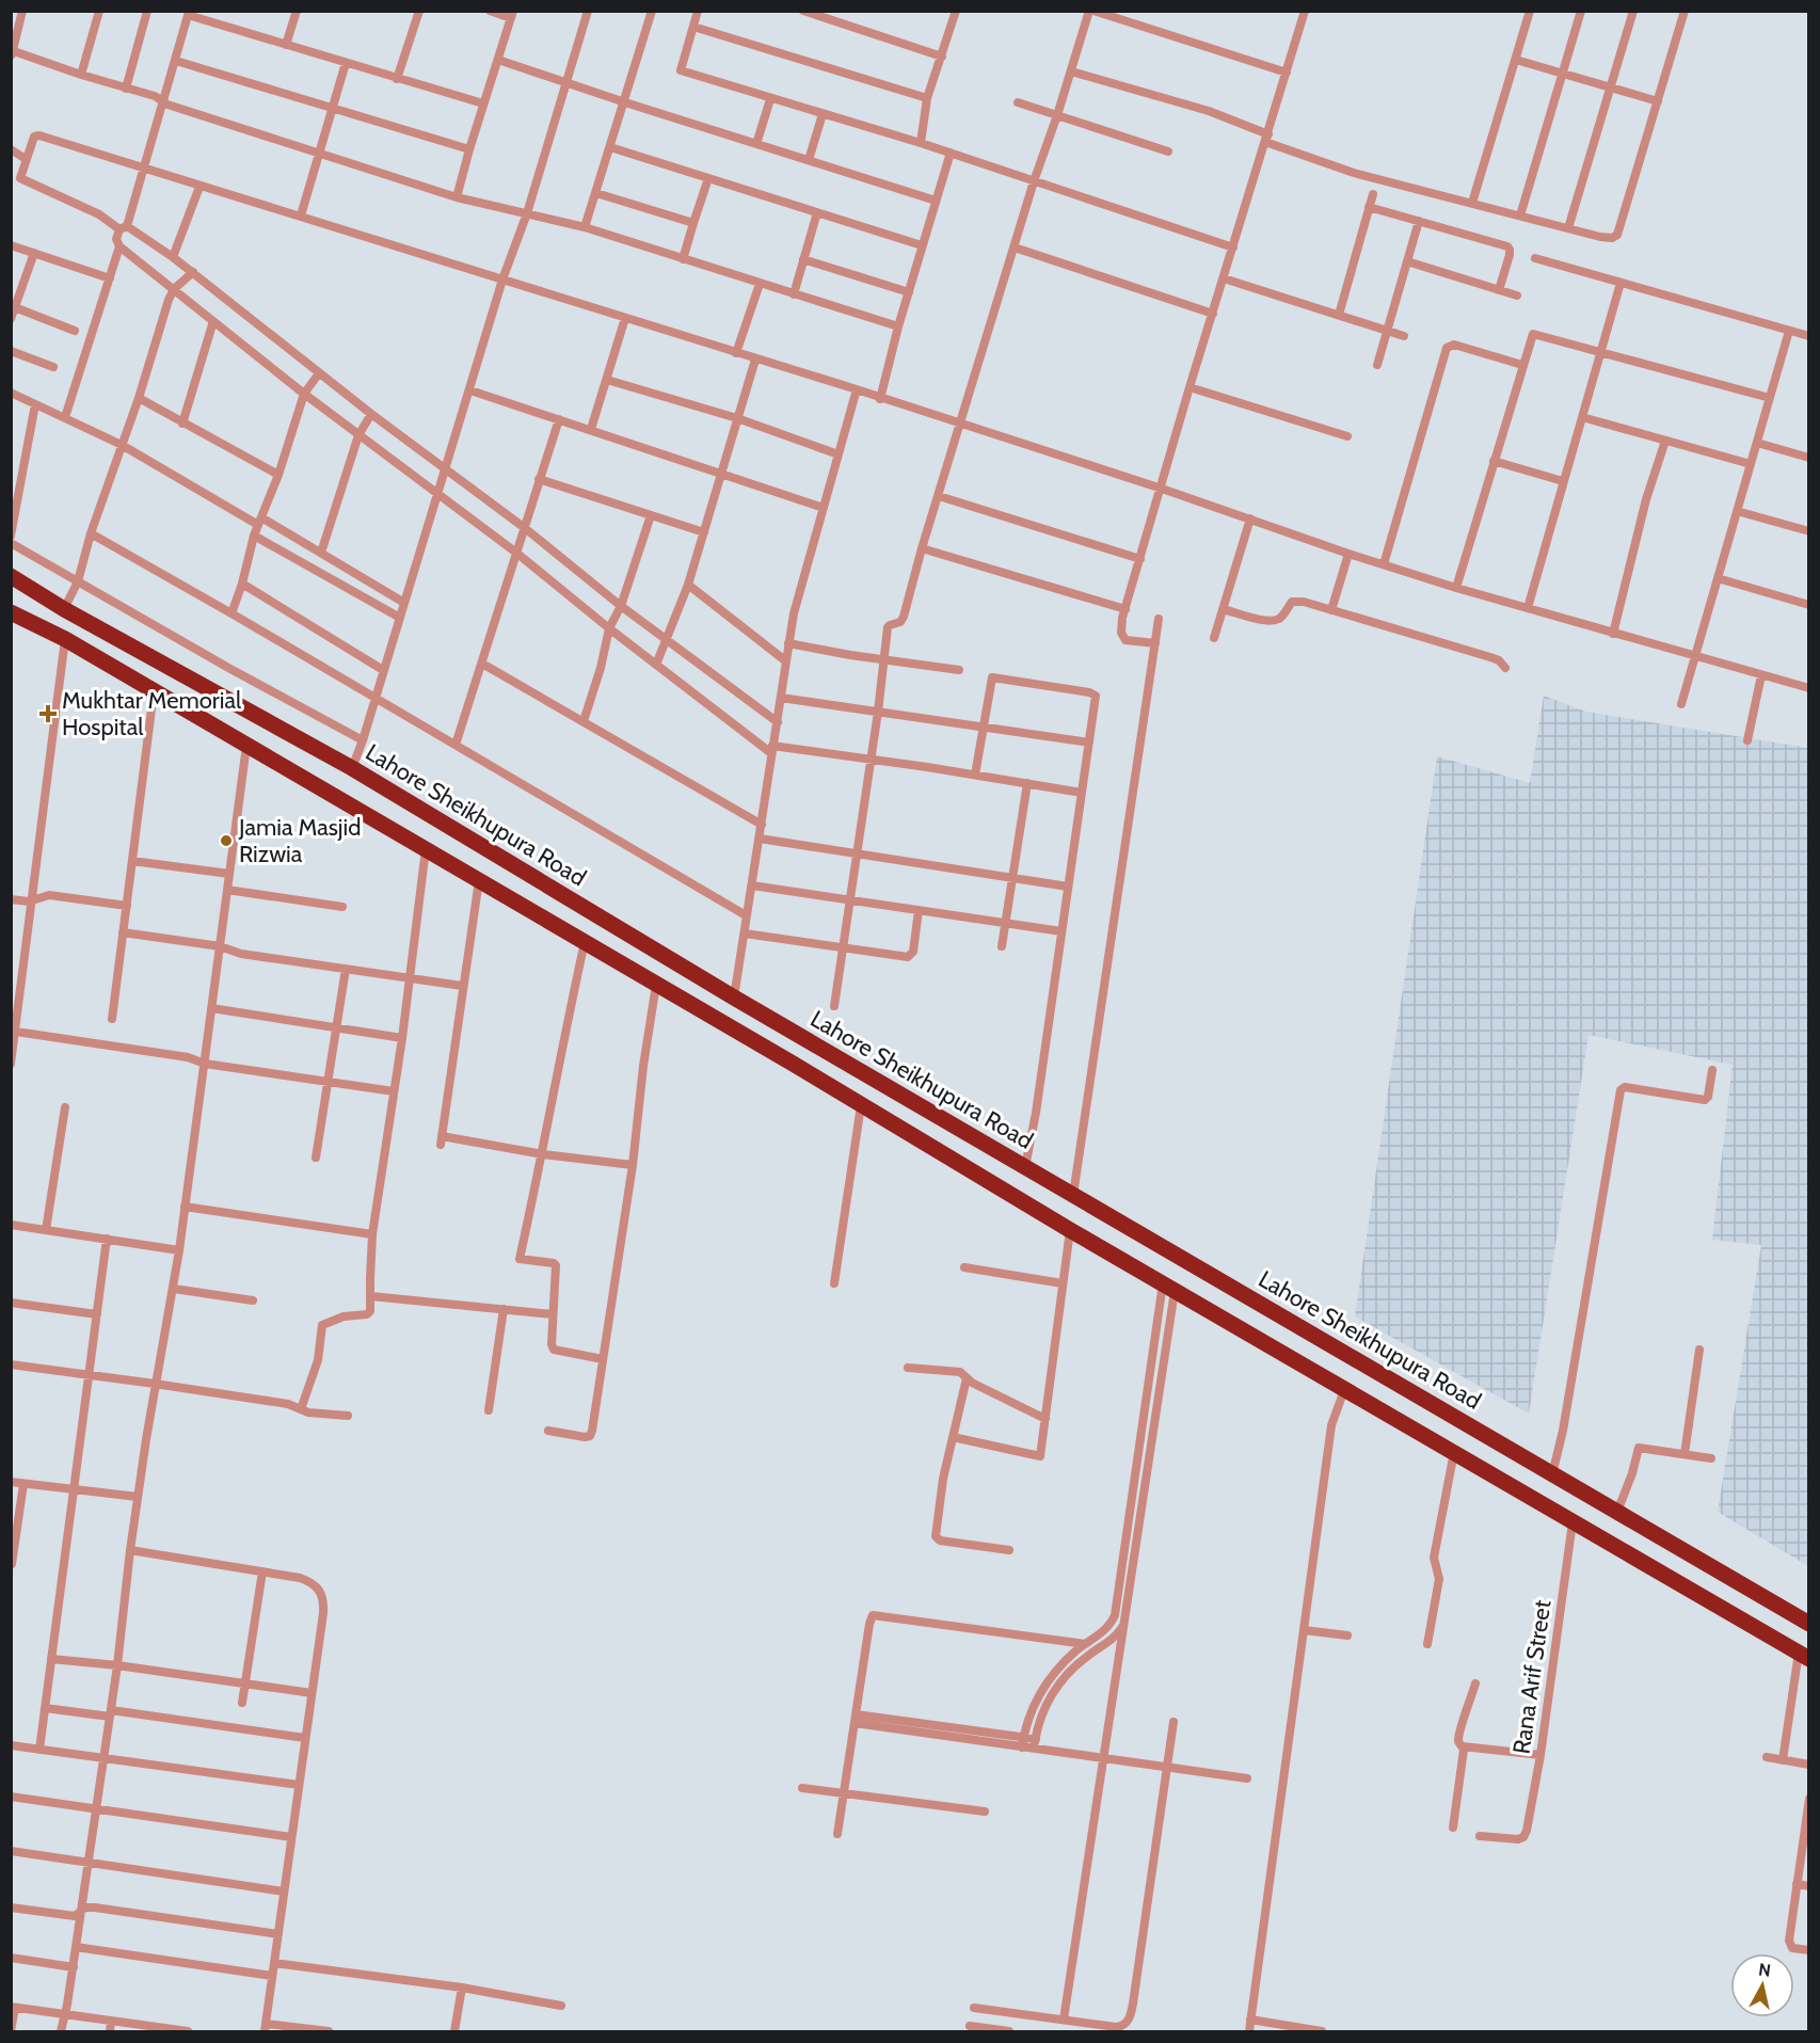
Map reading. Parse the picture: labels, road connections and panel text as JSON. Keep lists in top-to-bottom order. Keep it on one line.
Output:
{"streets":{"highway":["Lahore Sheikhupura Road"],"street":["Rana Arif Street"]},"places":{"health":["Mukhtar Memorial Hospital"],"other":["Jamia Masjid Rizwia"]},"north":"top"}
